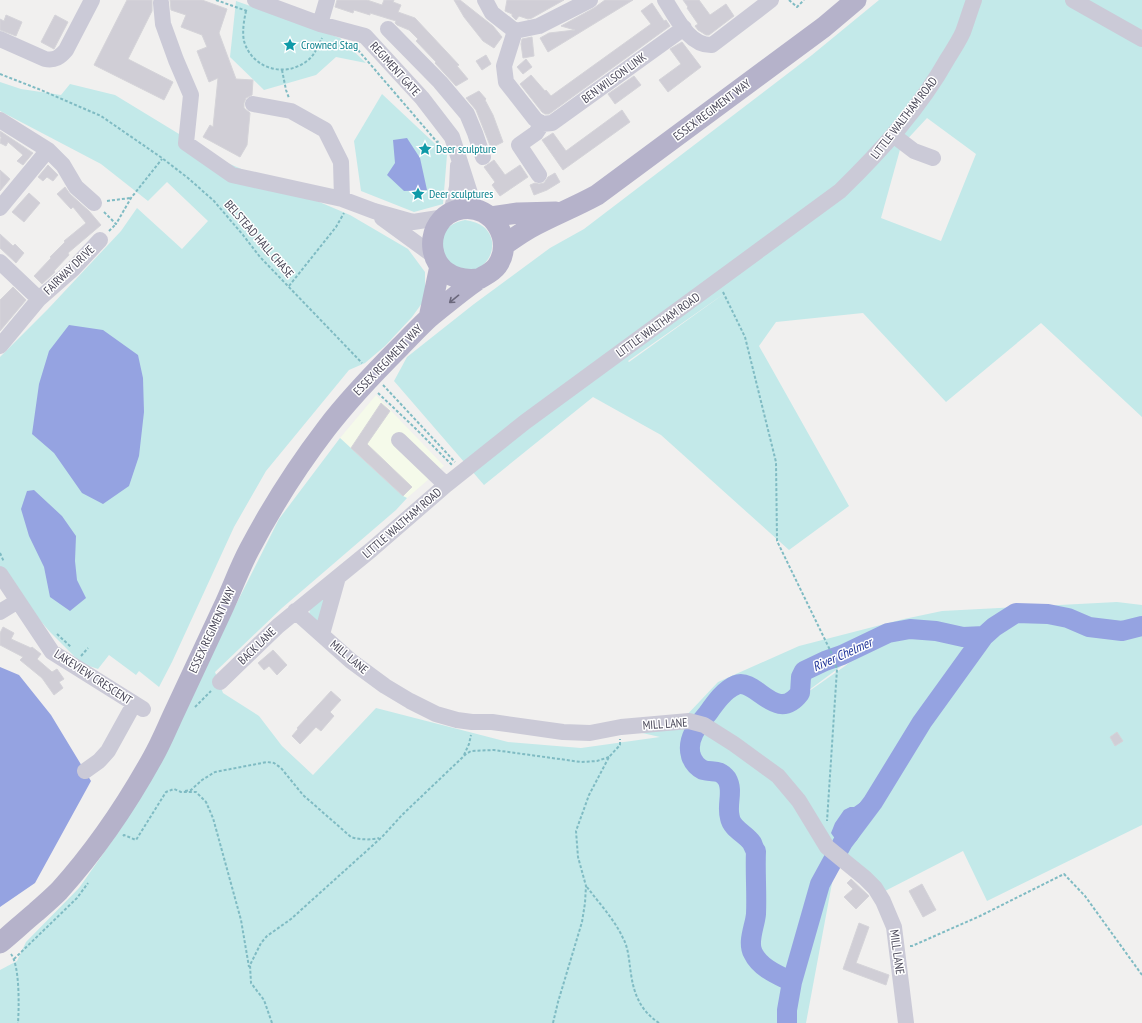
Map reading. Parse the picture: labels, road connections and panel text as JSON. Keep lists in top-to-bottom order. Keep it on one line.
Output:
{"streets":{"main road":["ESSEX REGIMENT WAY"],"street":["REGIMENT GATE","BEN WILSON LINK","LITTLE WALTHAM ROAD","FAIRWAY DRIVE","BACK LANE","MILL LANE","LAKEVIEW CRESCENT"],"path":["BELSTEAD HALL CHASE"]},"crossings":[["REGIMENT GATE","ESSEX REGIMENT WAY"],["ESSEX REGIMENT WAY","BELSTEAD HALL CHASE"],["LITTLE WALTHAM ROAD","BELSTEAD HALL CHASE"],["LITTLE WALTHAM ROAD","BACK LANE"],["LITTLE WALTHAM ROAD","MILL LANE"],["BACK LANE","MILL LANE"]],"water":["River Chelmer"],"places":{"place":["Crowned Stag","Deer sculpture","Deer sculptures"]}}
